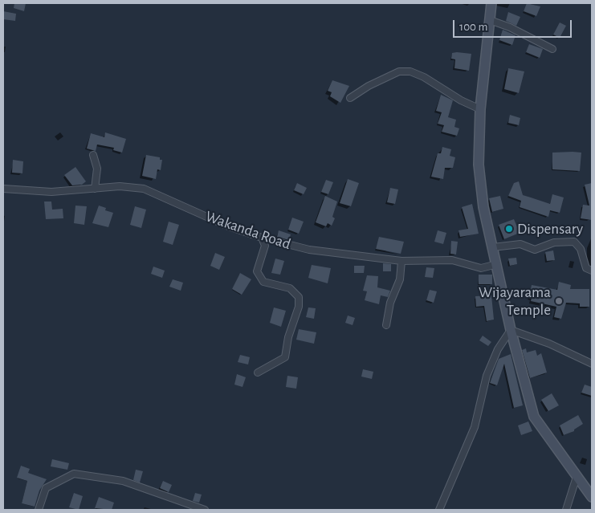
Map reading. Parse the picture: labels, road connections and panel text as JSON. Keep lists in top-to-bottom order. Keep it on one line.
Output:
{"streets":{"street":["Wakanda Road"]},"places":["Dispensary","Wijayarama Temple"],"scale_bar":"100 m"}
